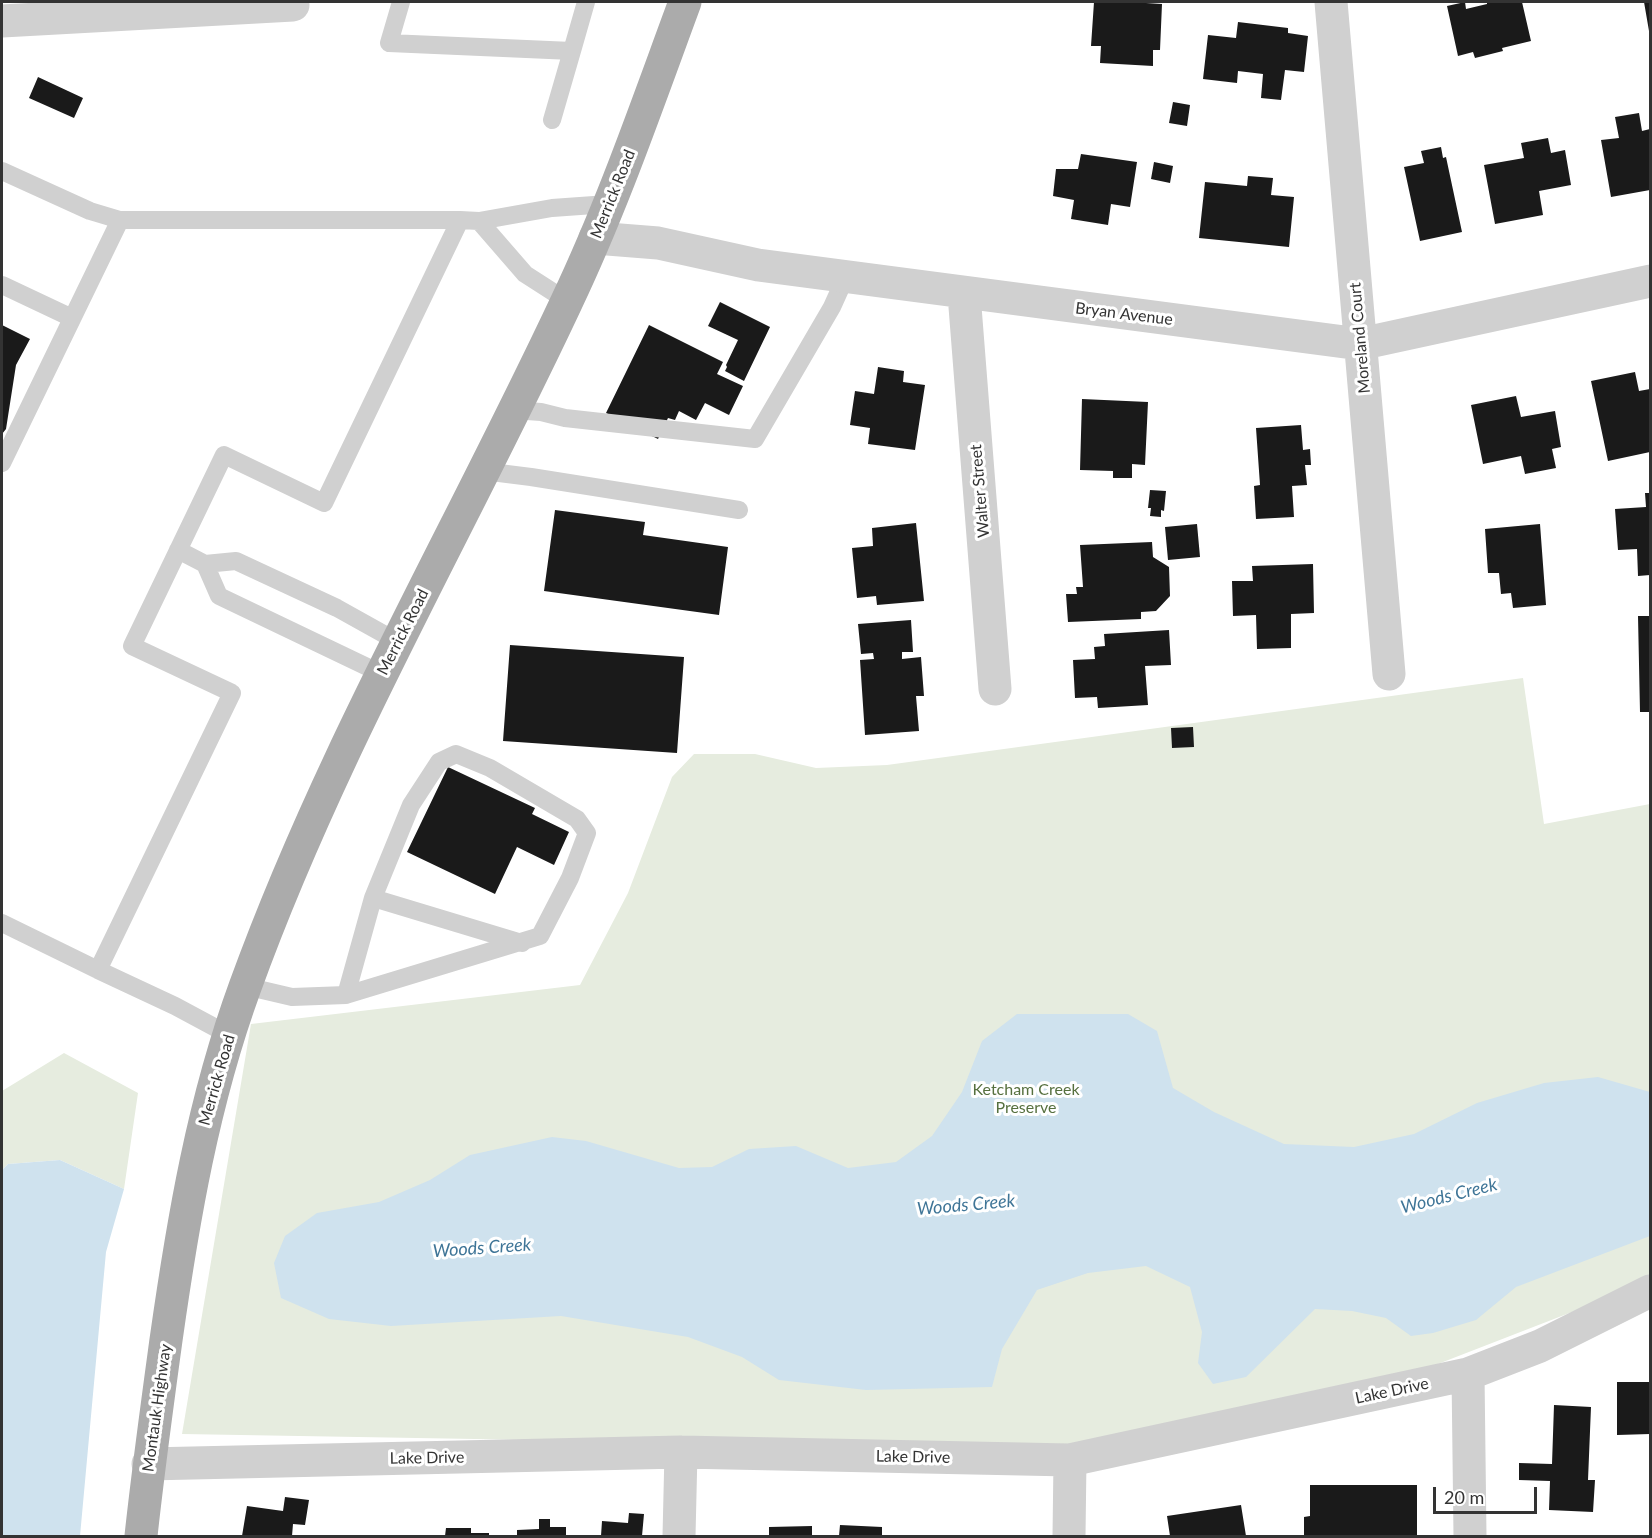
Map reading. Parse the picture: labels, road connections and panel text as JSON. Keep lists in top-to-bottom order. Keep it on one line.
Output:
{"streets":{"main road":["Merrick Road","Montauk Highway"],"street":["Bryan Avenue","Moreland Court","Walter Street","Lake Drive"]},"crossings":[["Merrick Road","Bryan Avenue"],["Merrick Road","Montauk Highway"],["Bryan Avenue","Moreland Court"],["Bryan Avenue","Walter Street"],["Lake Drive","Montauk Highway"]],"water":["Woods Creek"],"parks":["Ketcham Creek Preserve"],"scale_bar":"20 m"}
